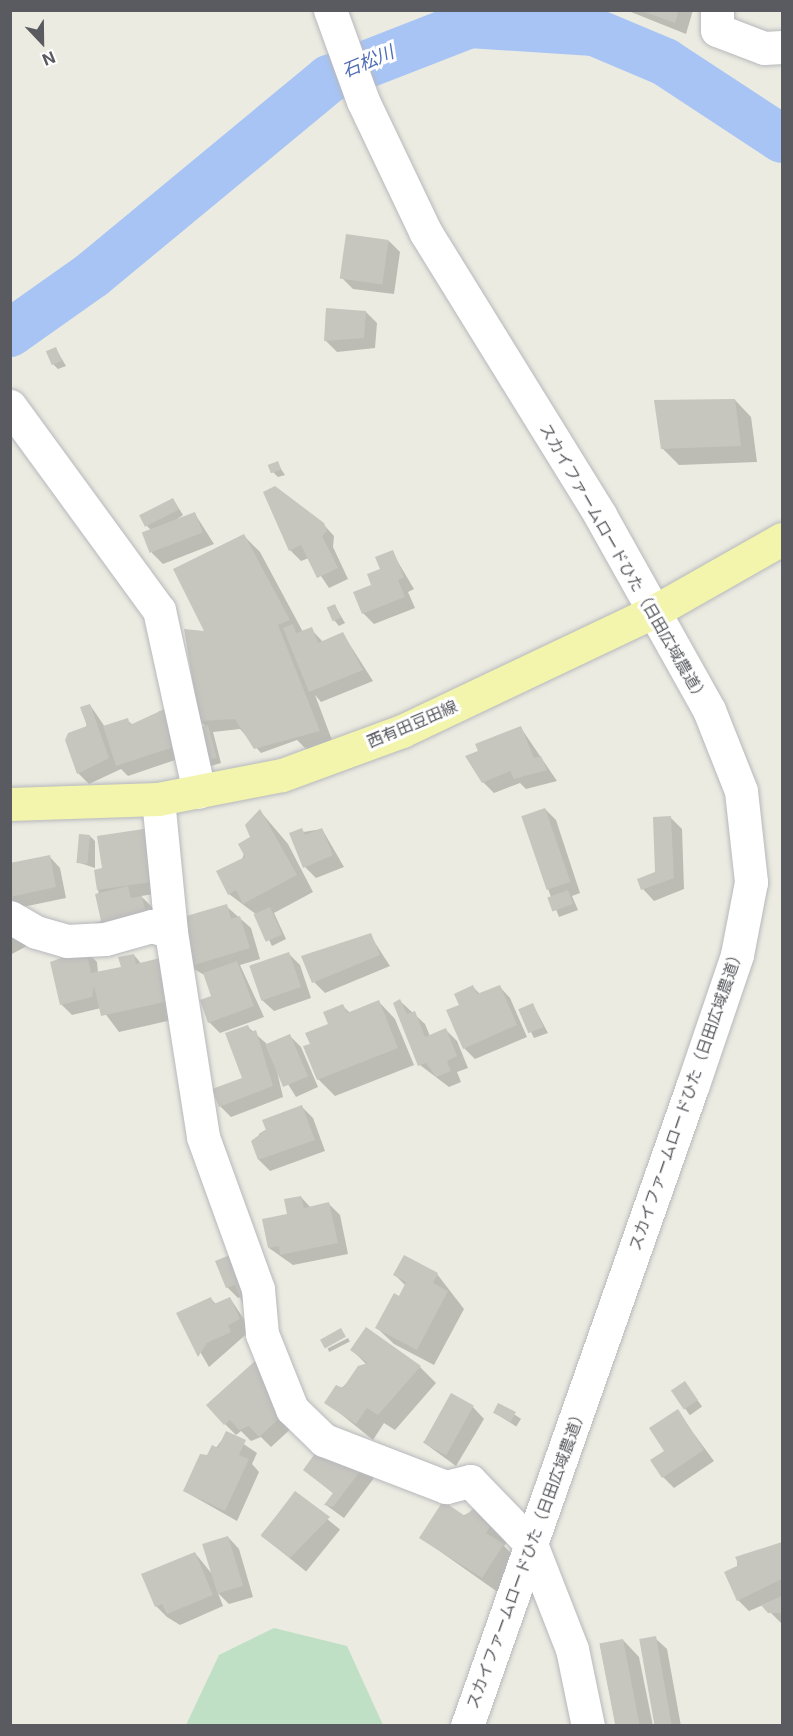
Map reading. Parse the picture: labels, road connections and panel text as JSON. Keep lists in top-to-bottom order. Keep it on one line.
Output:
{"streets":{"main road":["西有田豆田線"],"street":["スカイファームロードひた（日田広域農道）"]},"crossings":[["スカイファームロードひた（日田広域農道）","西有田豆田線"]],"water":["石松川"],"north":"bottom"}
